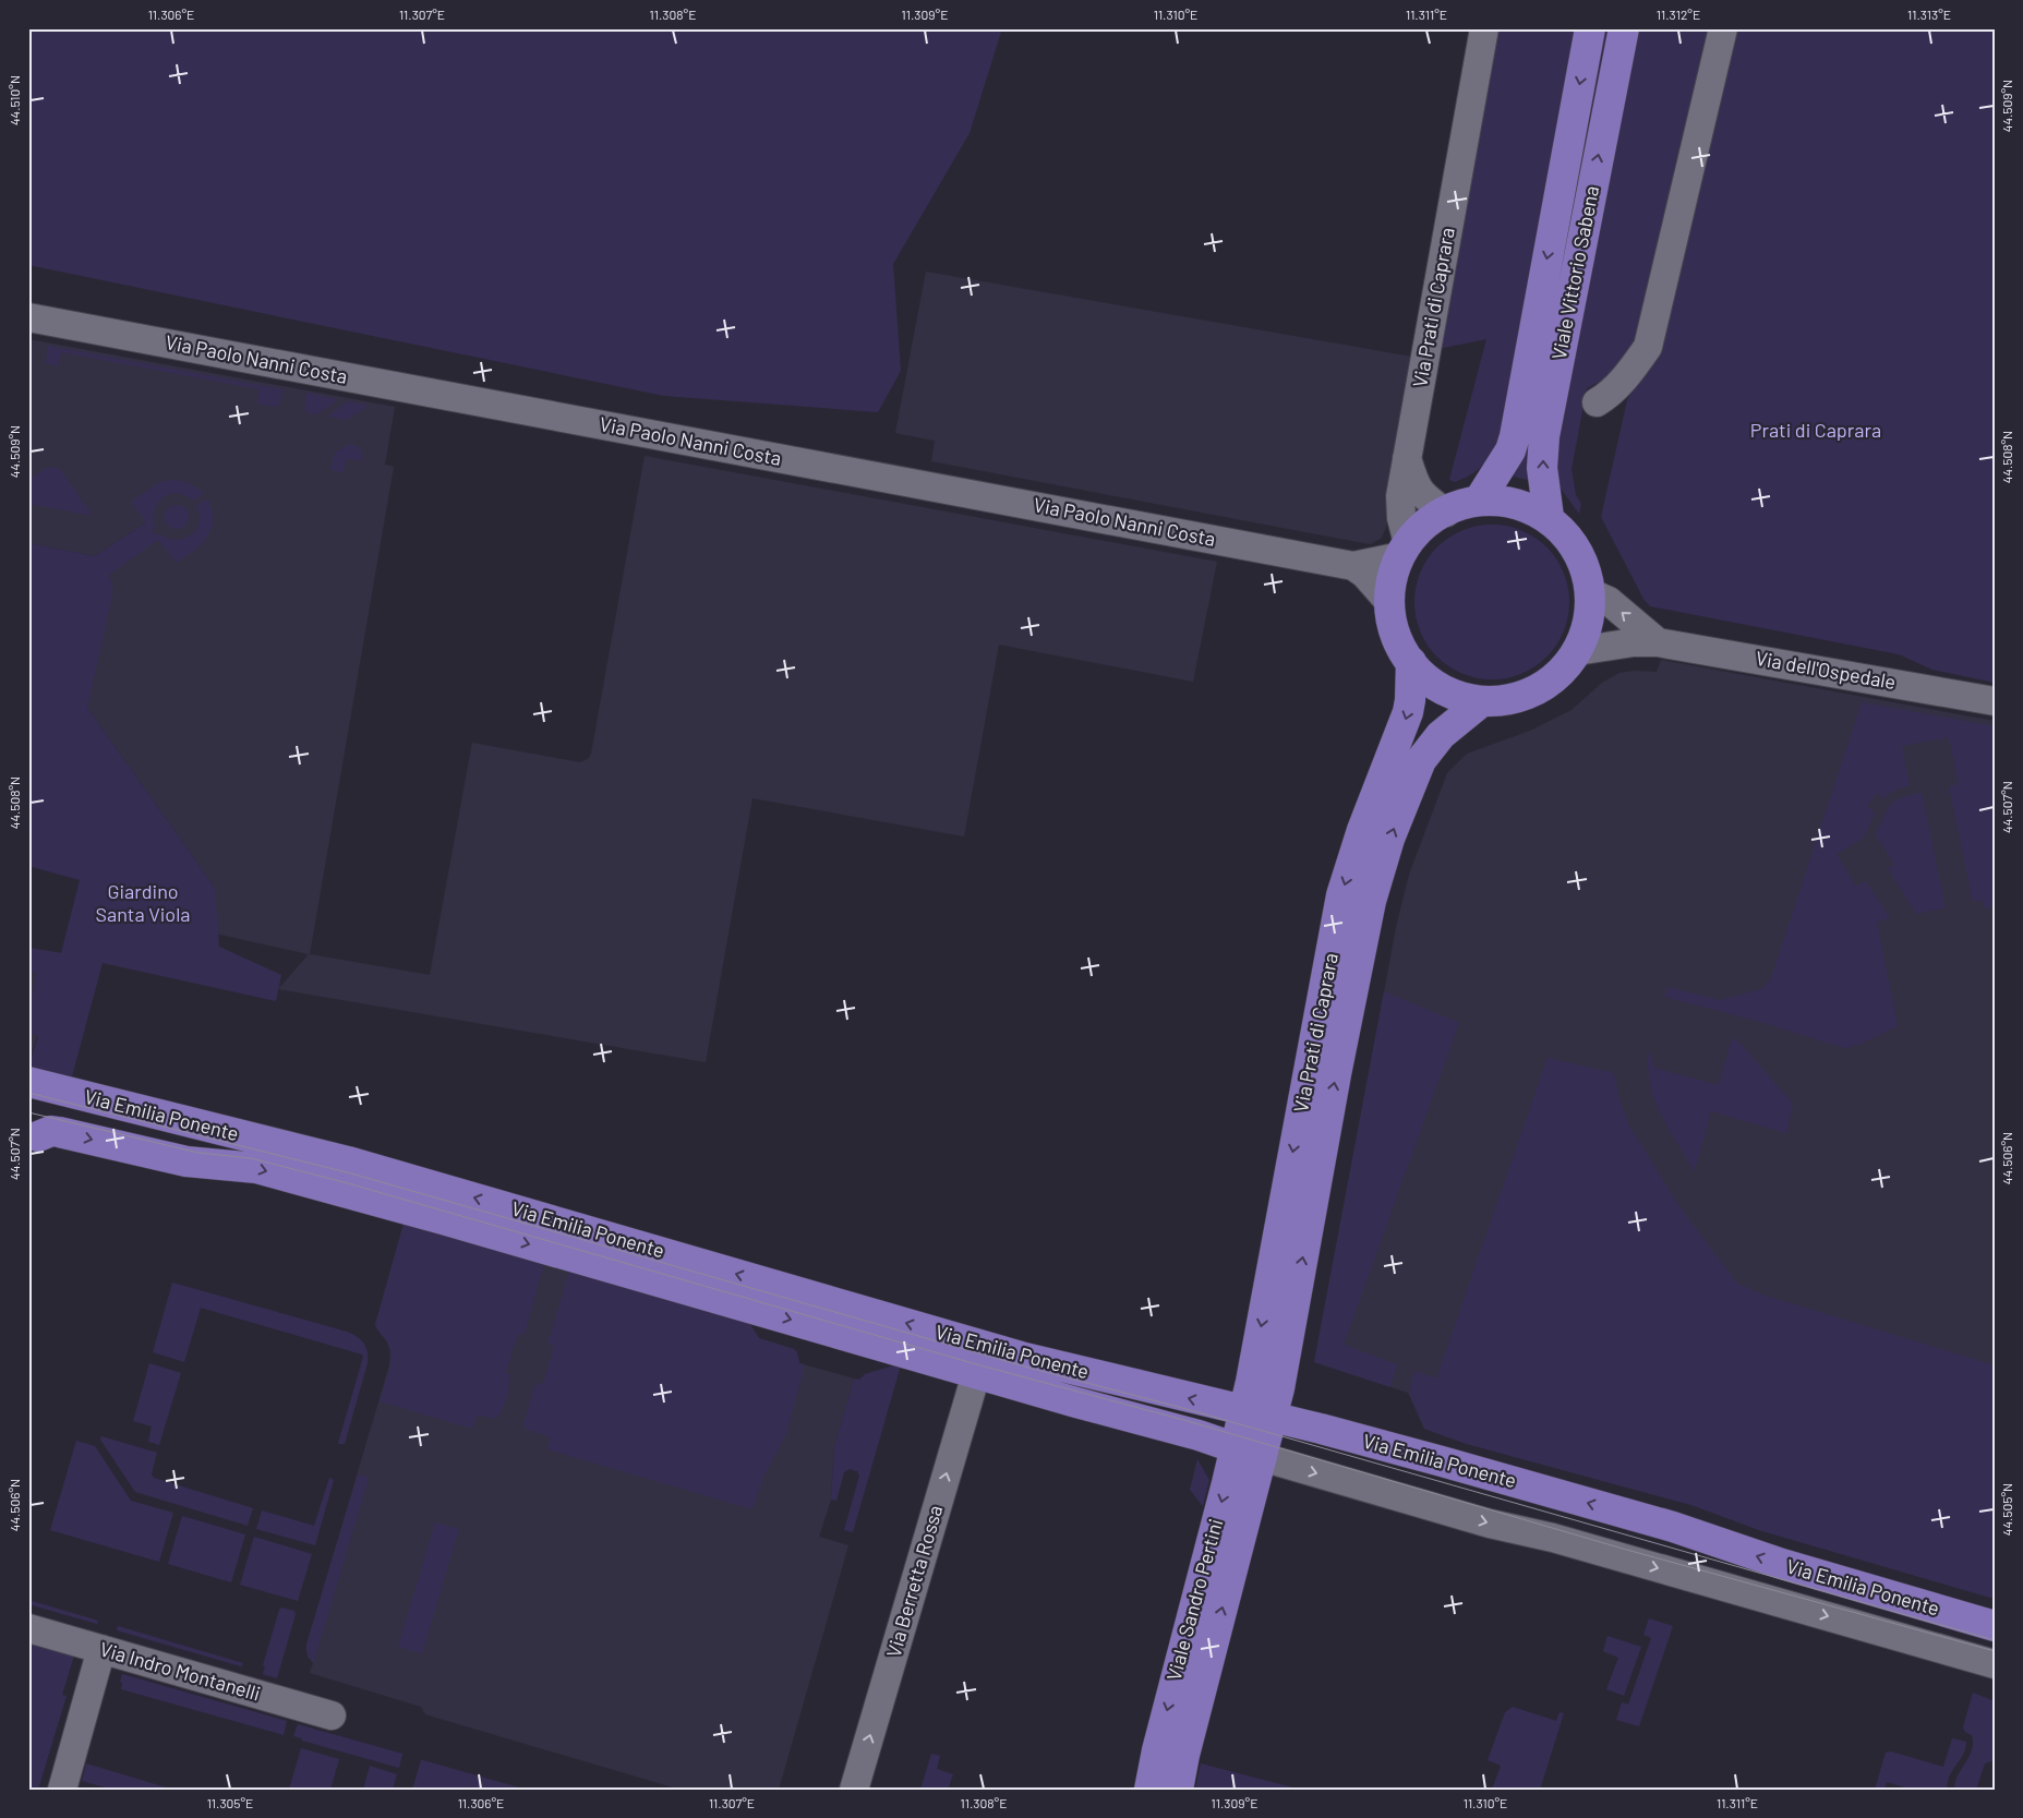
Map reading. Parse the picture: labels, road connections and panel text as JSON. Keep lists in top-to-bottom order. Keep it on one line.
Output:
{"streets":{"main road":["Viale Vittorio Sabena","Via Prati di Caprara","Via Emilia Ponente","Viale Sandro Pertini"],"street":["Via Paolo Nanni Costa","Via dell'Ospedale","Via Berretta Rossa","Via Indro Montanelli"]},"crossings":[["Via Prati di Caprara","Via Paolo Nanni Costa"],["Via Prati di Caprara","Via Emilia Ponente"],["Via Prati di Caprara","Viale Sandro Pertini"],["Via Emilia Ponente","Via Berretta Rossa"],["Via Emilia Ponente","Viale Sandro Pertini"]],"one_way":["Via Berretta Rossa"],"parks":["Prati di Caprara","Giardino Santa Viola"],"coordinates":["11.306°E","11.307°E","11.308°E","11.309°E","11.310°E","11.311°E","11.312°E","11.313°E","44.510°N","44.509°N","44.508°N","44.507°N","44.506°N","44.505°N","11.305°E"]}
